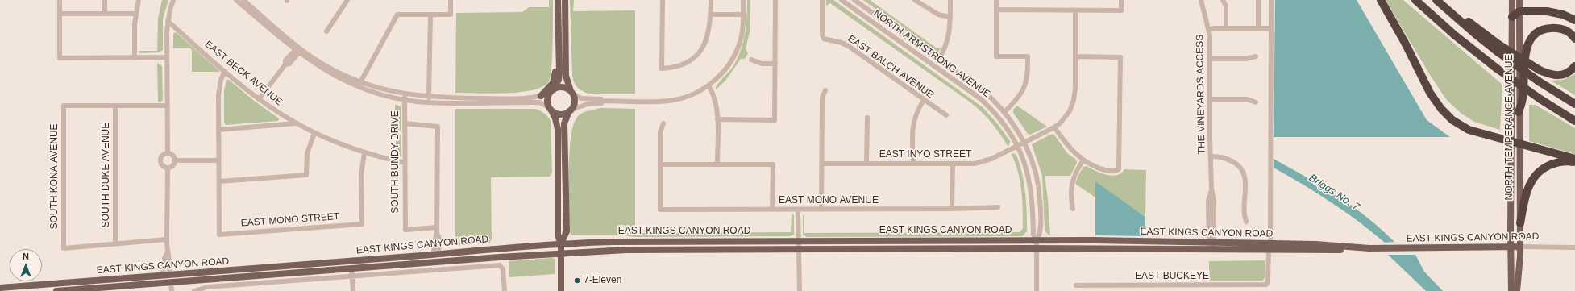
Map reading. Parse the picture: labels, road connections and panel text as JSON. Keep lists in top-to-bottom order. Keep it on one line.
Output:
{"streets":{"main road":["NORTH TEMPERANCE AVENUE","EAST KINGS CANYON ROAD"],"street":["NORTH ARMSTRONG AVENUE","EAST BALCH AVENUE","EAST BECK AVENUE","THE VINEYARDS ACCESS","EAST INYO STREET","SOUTH BUNDY DRIVE","SOUTH DUKE AVENUE","SOUTH KONA AVENUE","EAST MONO AVENUE","EAST MONO STREET","EAST BUCKEYE"]},"crossings":[["NORTH ARMSTRONG AVENUE","EAST INYO STREET"],["NORTH ARMSTRONG AVENUE","EAST KINGS CANYON ROAD"],["EAST BECK AVENUE","SOUTH BUNDY DRIVE"],["EAST BECK AVENUE","EAST MONO STREET"],["THE VINEYARDS ACCESS","EAST KINGS CANYON ROAD"],["NORTH TEMPERANCE AVENUE","EAST KINGS CANYON ROAD"],["SOUTH DUKE AVENUE","SOUTH KONA AVENUE"],["EAST KINGS CANYON ROAD","EAST BUCKEYE"]],"water":["Briggs No. 7"],"places":["7-Eleven"],"north":"top"}
